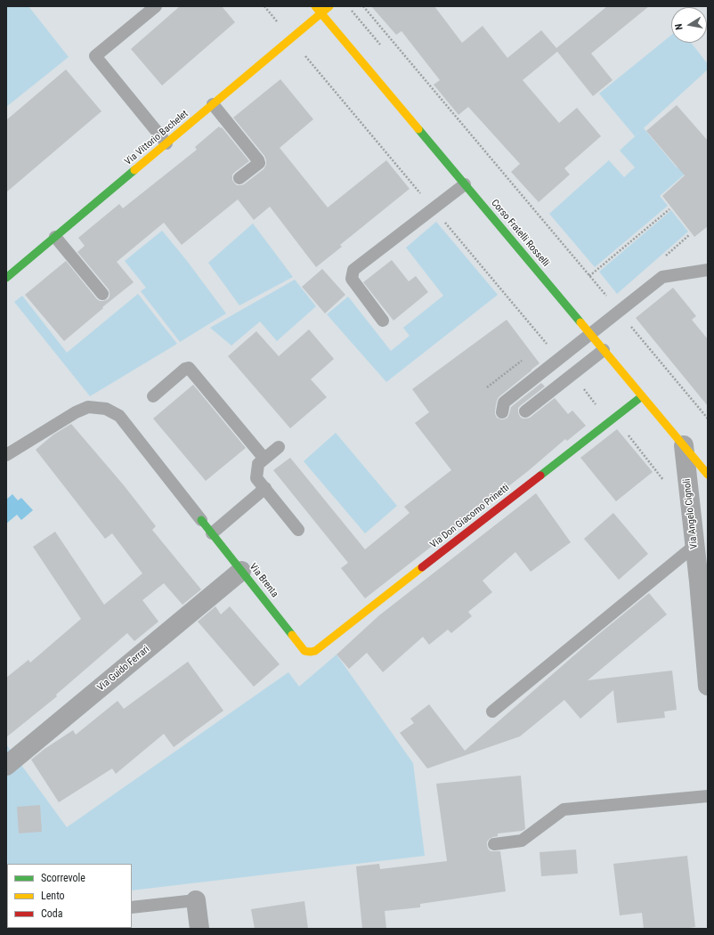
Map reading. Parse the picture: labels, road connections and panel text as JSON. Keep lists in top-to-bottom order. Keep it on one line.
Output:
{"streets":{"street":["Via Vittorio Bachelet","Corso Fratelli Rosselli","Via Angelo Cignoli","Via Don Giacomo Prinetti","Via Brenta","Via Guido Ferrari"]},"crossings":[["Via Vittorio Bachelet","Corso Fratelli Rosselli"],["Corso Fratelli Rosselli","Via Angelo Cignoli"],["Corso Fratelli Rosselli","Via Don Giacomo Prinetti"],["Via Don Giacomo Prinetti","Via Brenta"],["Via Brenta","Via Guido Ferrari"]],"legend":["Scorrevole","Lento","Coda"],"north":"left"}
